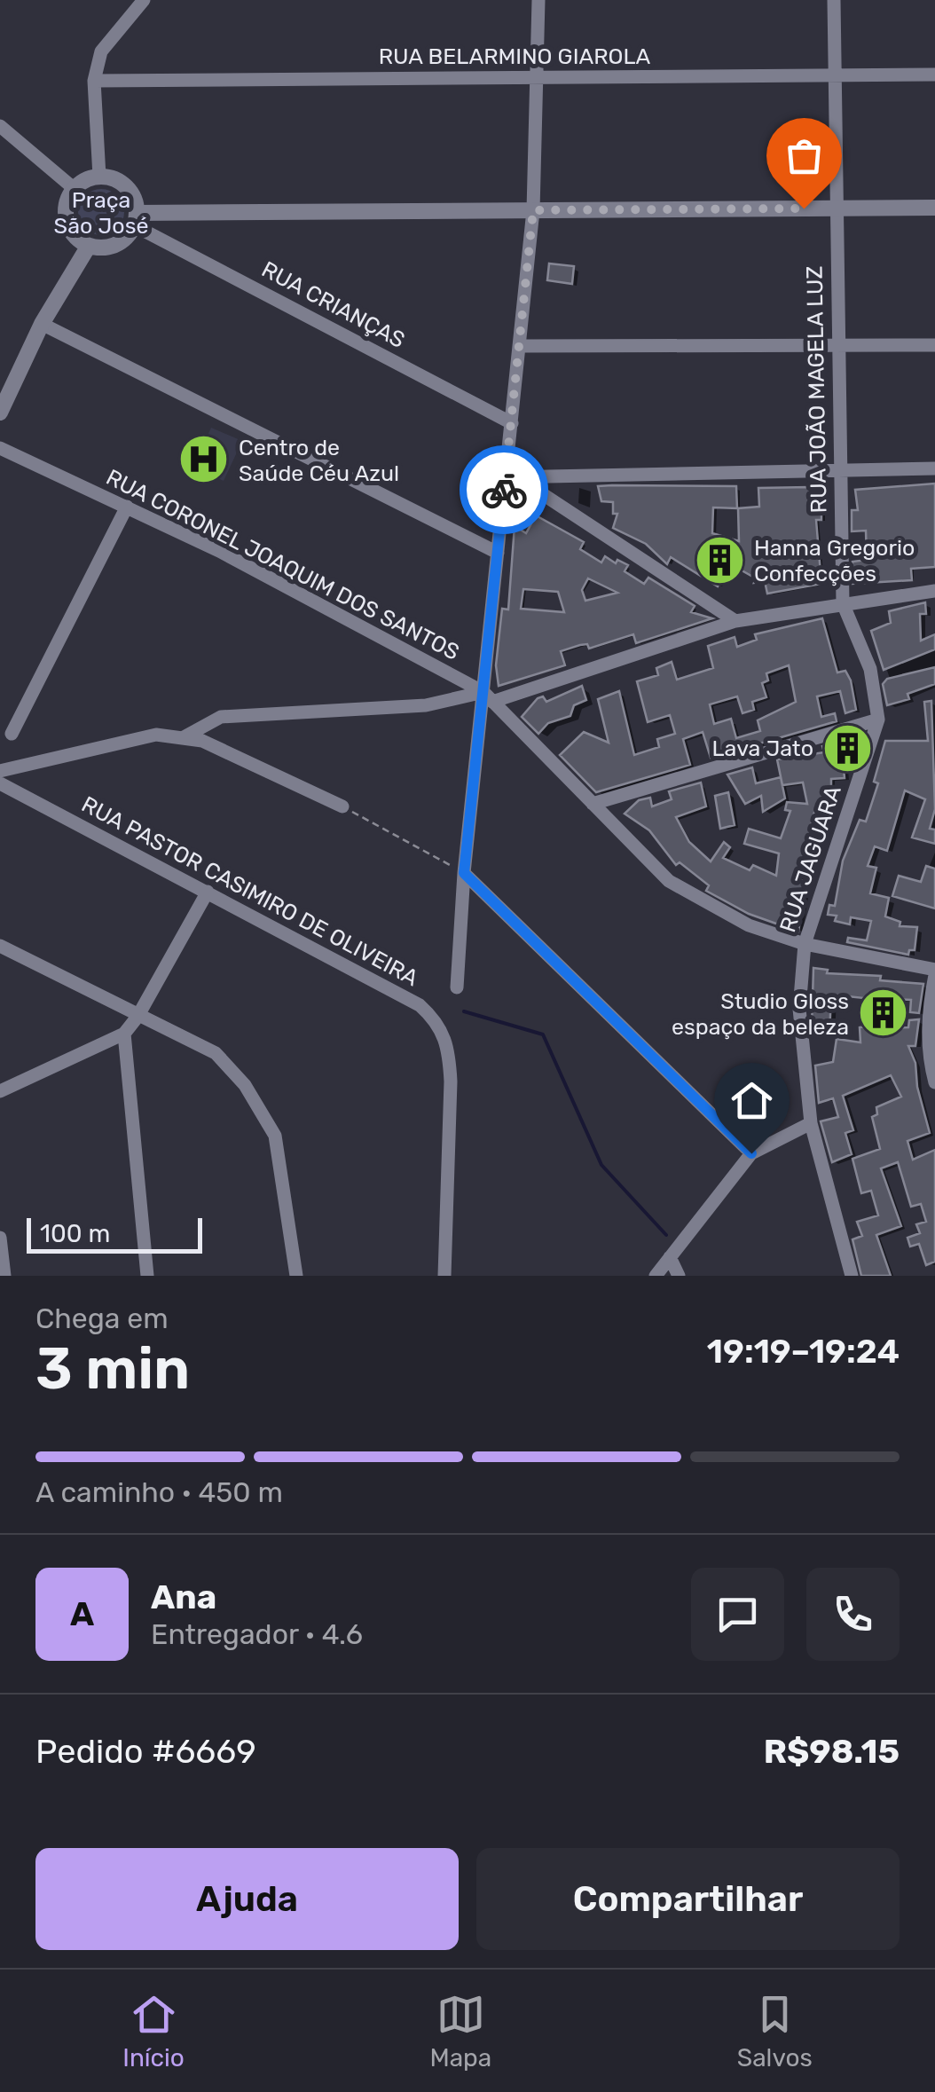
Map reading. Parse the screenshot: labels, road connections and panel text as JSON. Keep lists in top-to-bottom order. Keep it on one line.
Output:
{"streets":{"street":["RUA BELARMINO GIAROLA","RUA CRIANÇAS","RUA JOÃO MAGELA LUZ","RUA CORONEL JOAQUIM DOS SANTOS","RUA JAGUARA","RUA PASTOR CASIMIRO DE OLIVEIRA"]},"crossings":[["RUA BELARMINO GIAROLA","RUA JOÃO MAGELA LUZ"],["RUA JOÃO MAGELA LUZ","RUA JAGUARA"],["RUA CORONEL JOAQUIM DOS SANTOS","RUA JAGUARA"]],"parks":["Praça São José"],"places":{"hospital":["Centro de Saúde Céu Azul"],"building":["Hanna Gregorio Confecções","Lava Jato","Studio Gloss espaço da beleza"]},"scale_bar":"100 m","page":{"scale":"100 m","heading":["3 min","Chega em","19:19–19:24"],"panel":["Ana","Entregador · 4.6","Pedido #6669","R$98.15"],"bar":"A caminho · 450 m","round":"A","buttons":["Ajuda","Compartilhar"],"tabs":["Início","Mapa","Salvos"]}}
